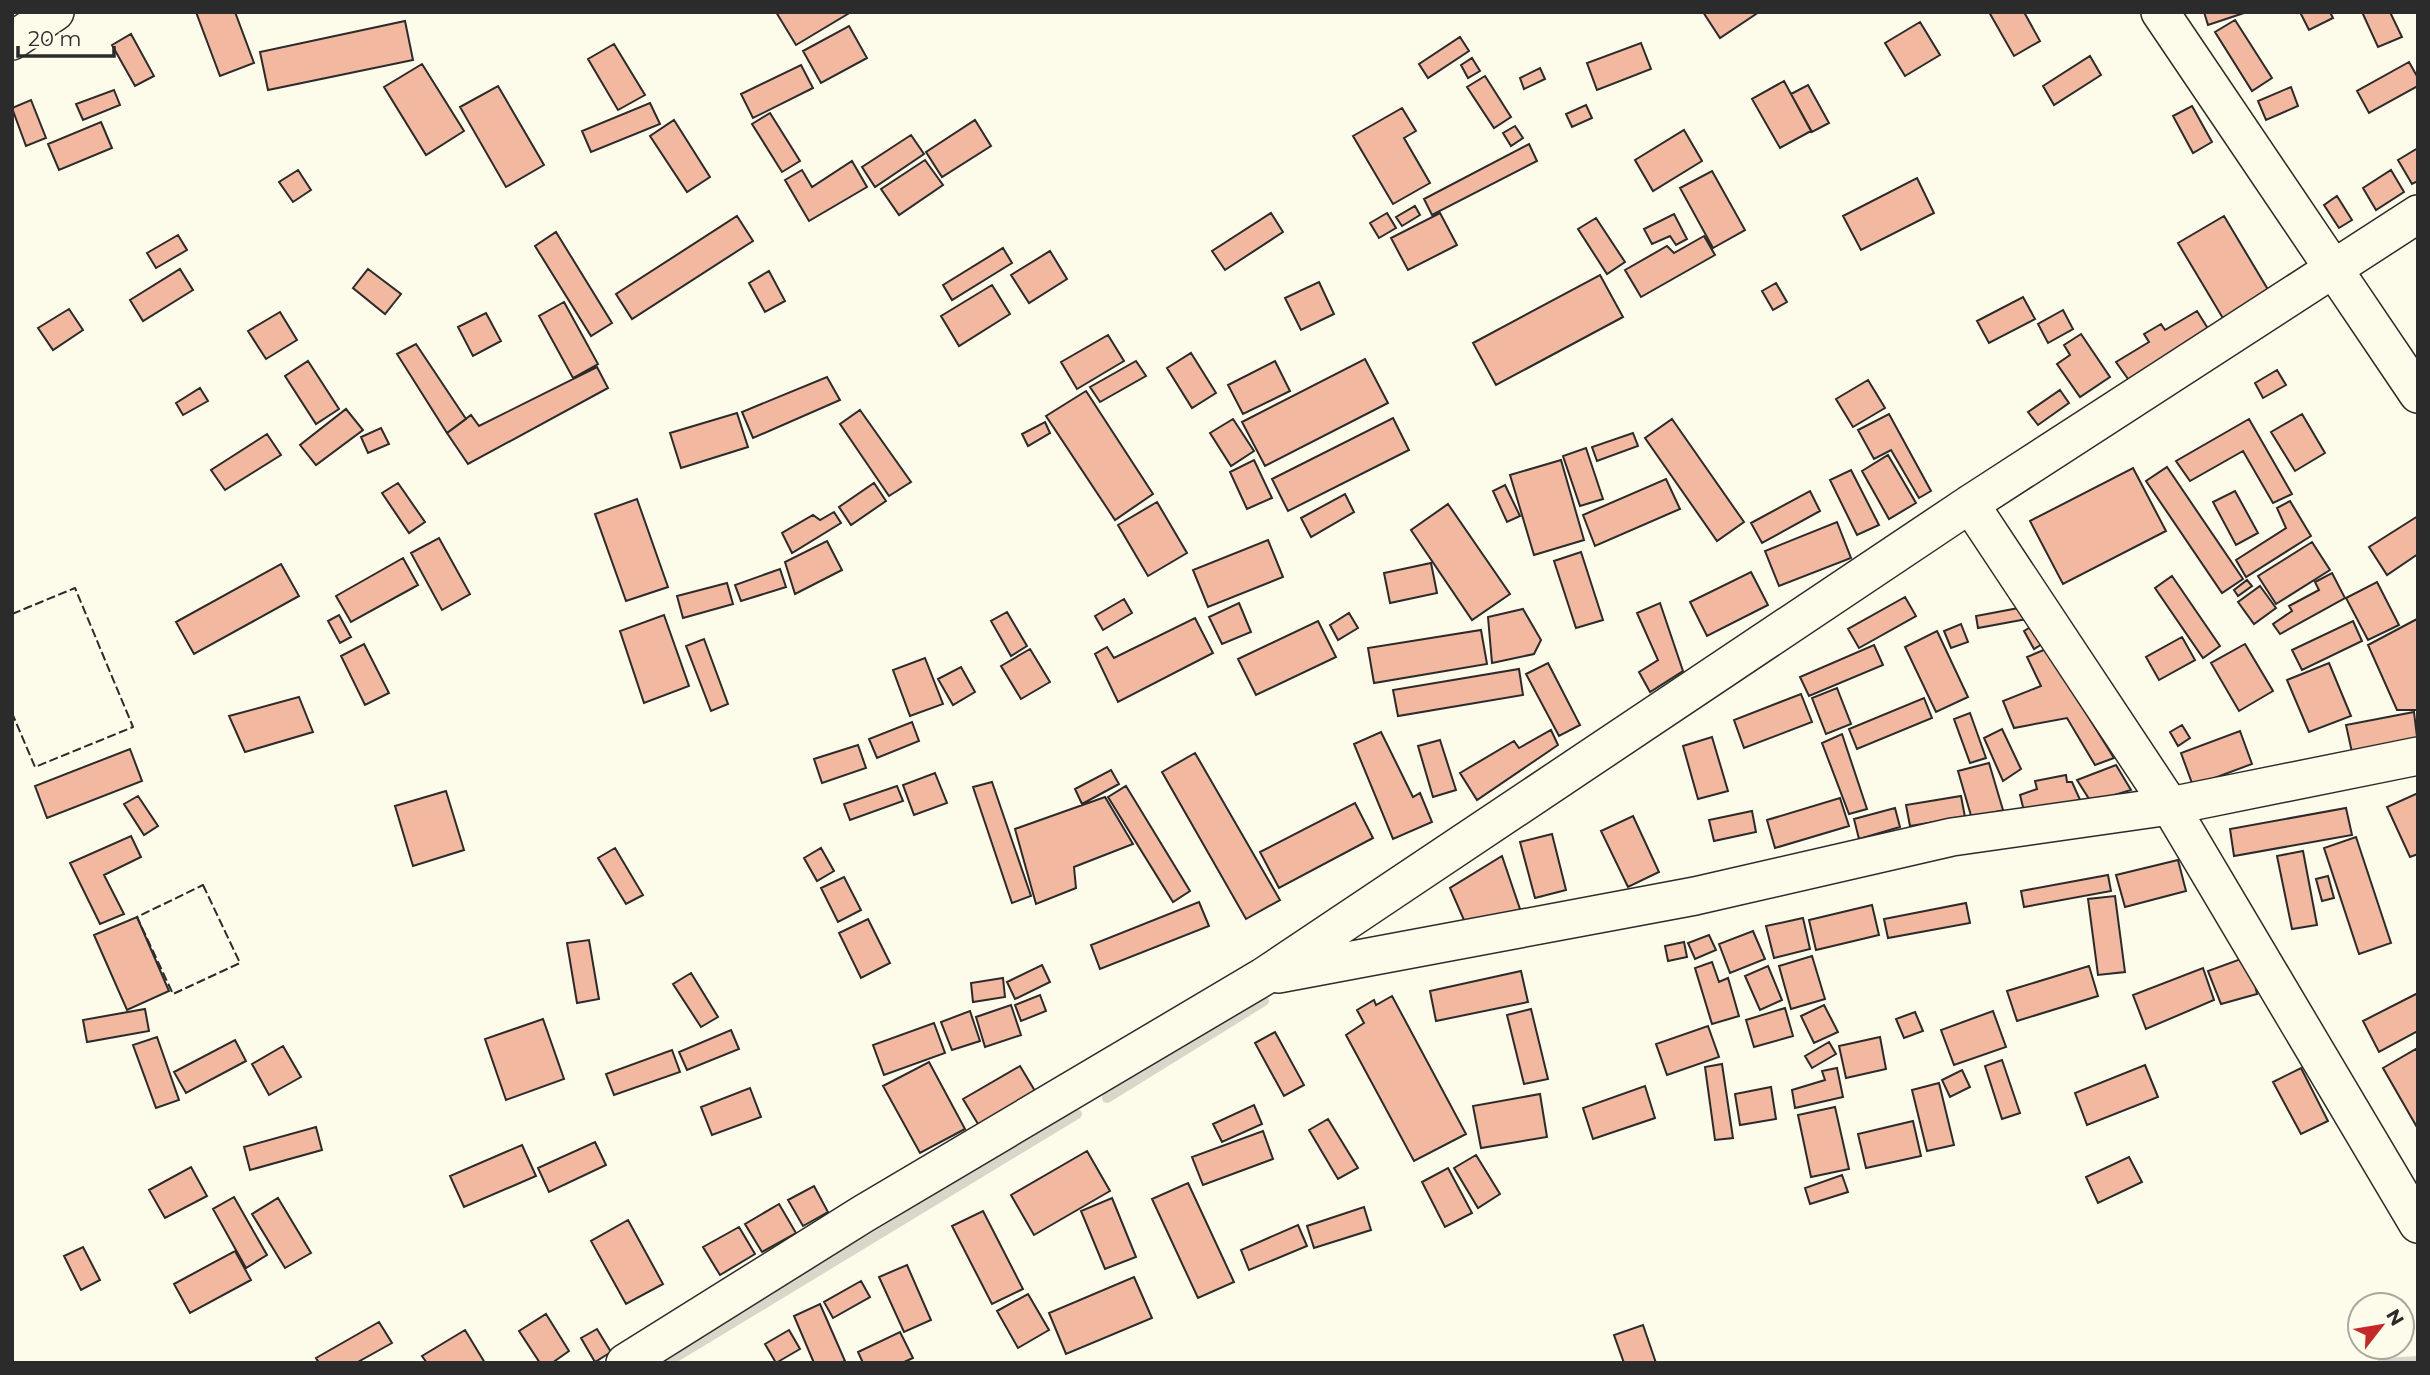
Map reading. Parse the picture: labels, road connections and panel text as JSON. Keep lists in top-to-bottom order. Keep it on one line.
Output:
{"scale_bar":"20 m","north":"top right"}
